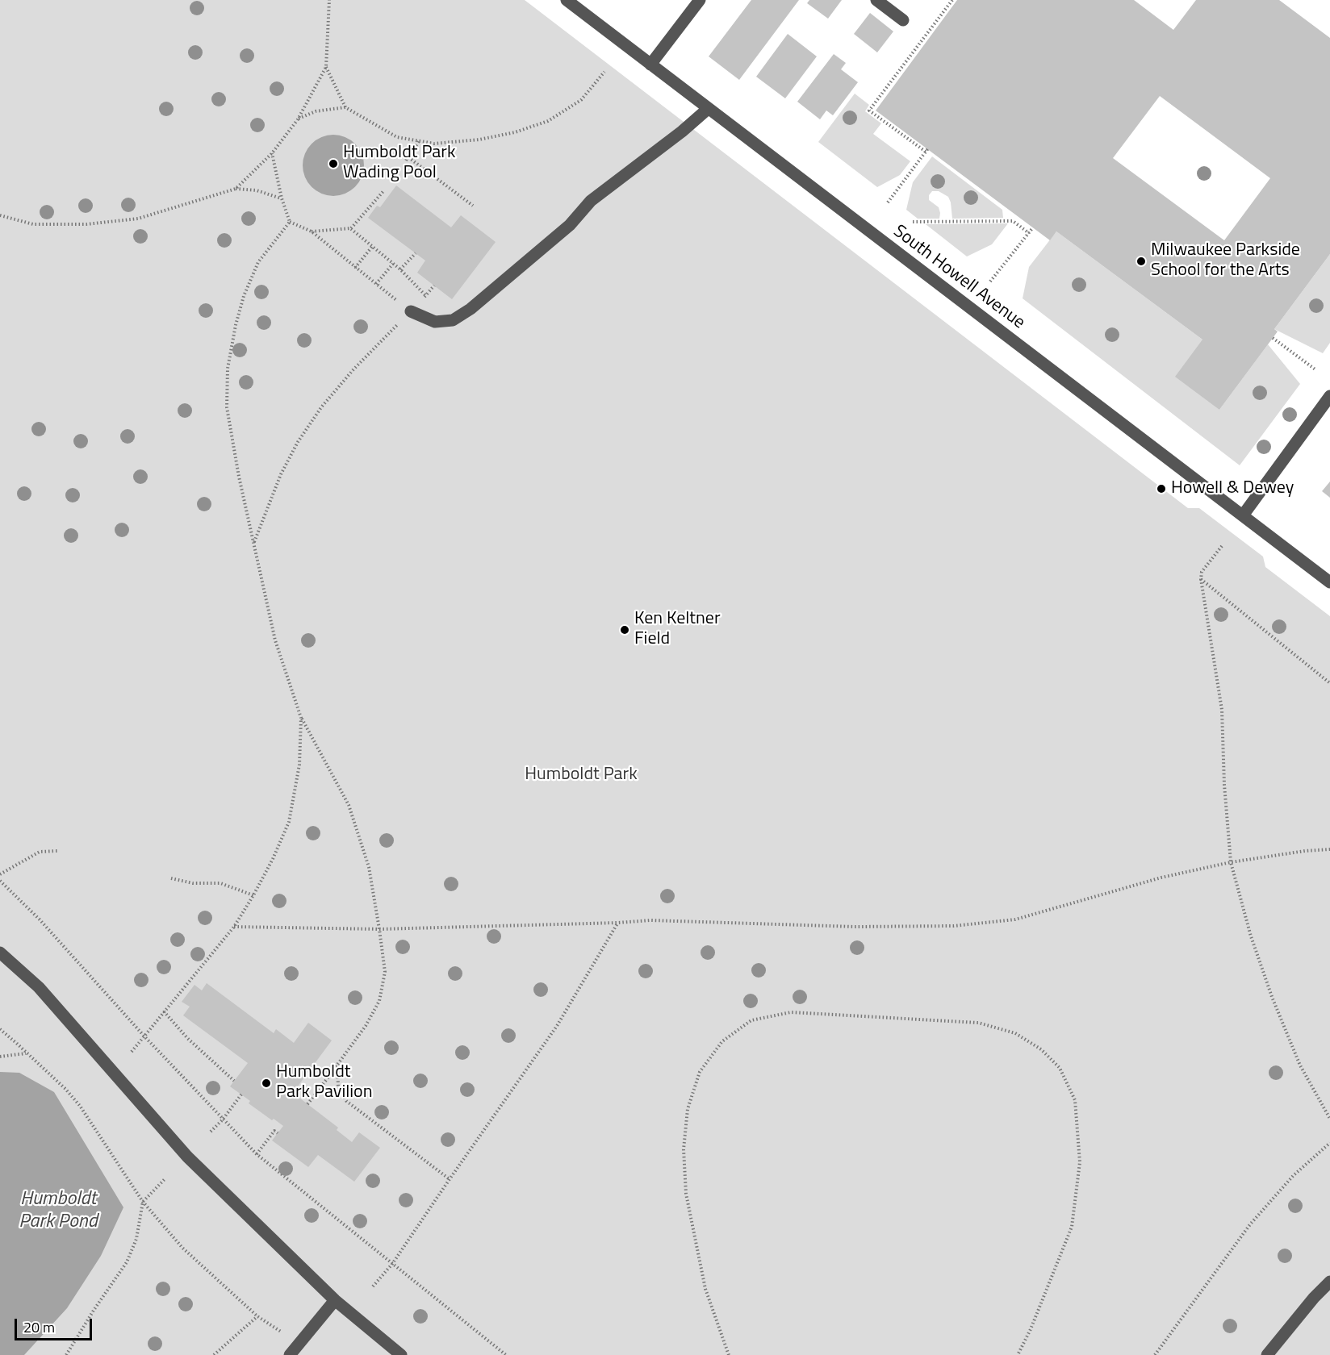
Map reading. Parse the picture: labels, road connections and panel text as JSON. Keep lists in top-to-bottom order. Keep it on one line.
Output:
{"streets":{"street":["South Howell Avenue"]},"water":["Humboldt Park Pond"],"parks":["Humboldt Park"],"places":["Humboldt Park Wading Pool","Milwaukee Parkside School for the Arts","Howell & Dewey","Ken Keltner Field","Humboldt Park Pavilion"],"scale_bar":"20 m"}
